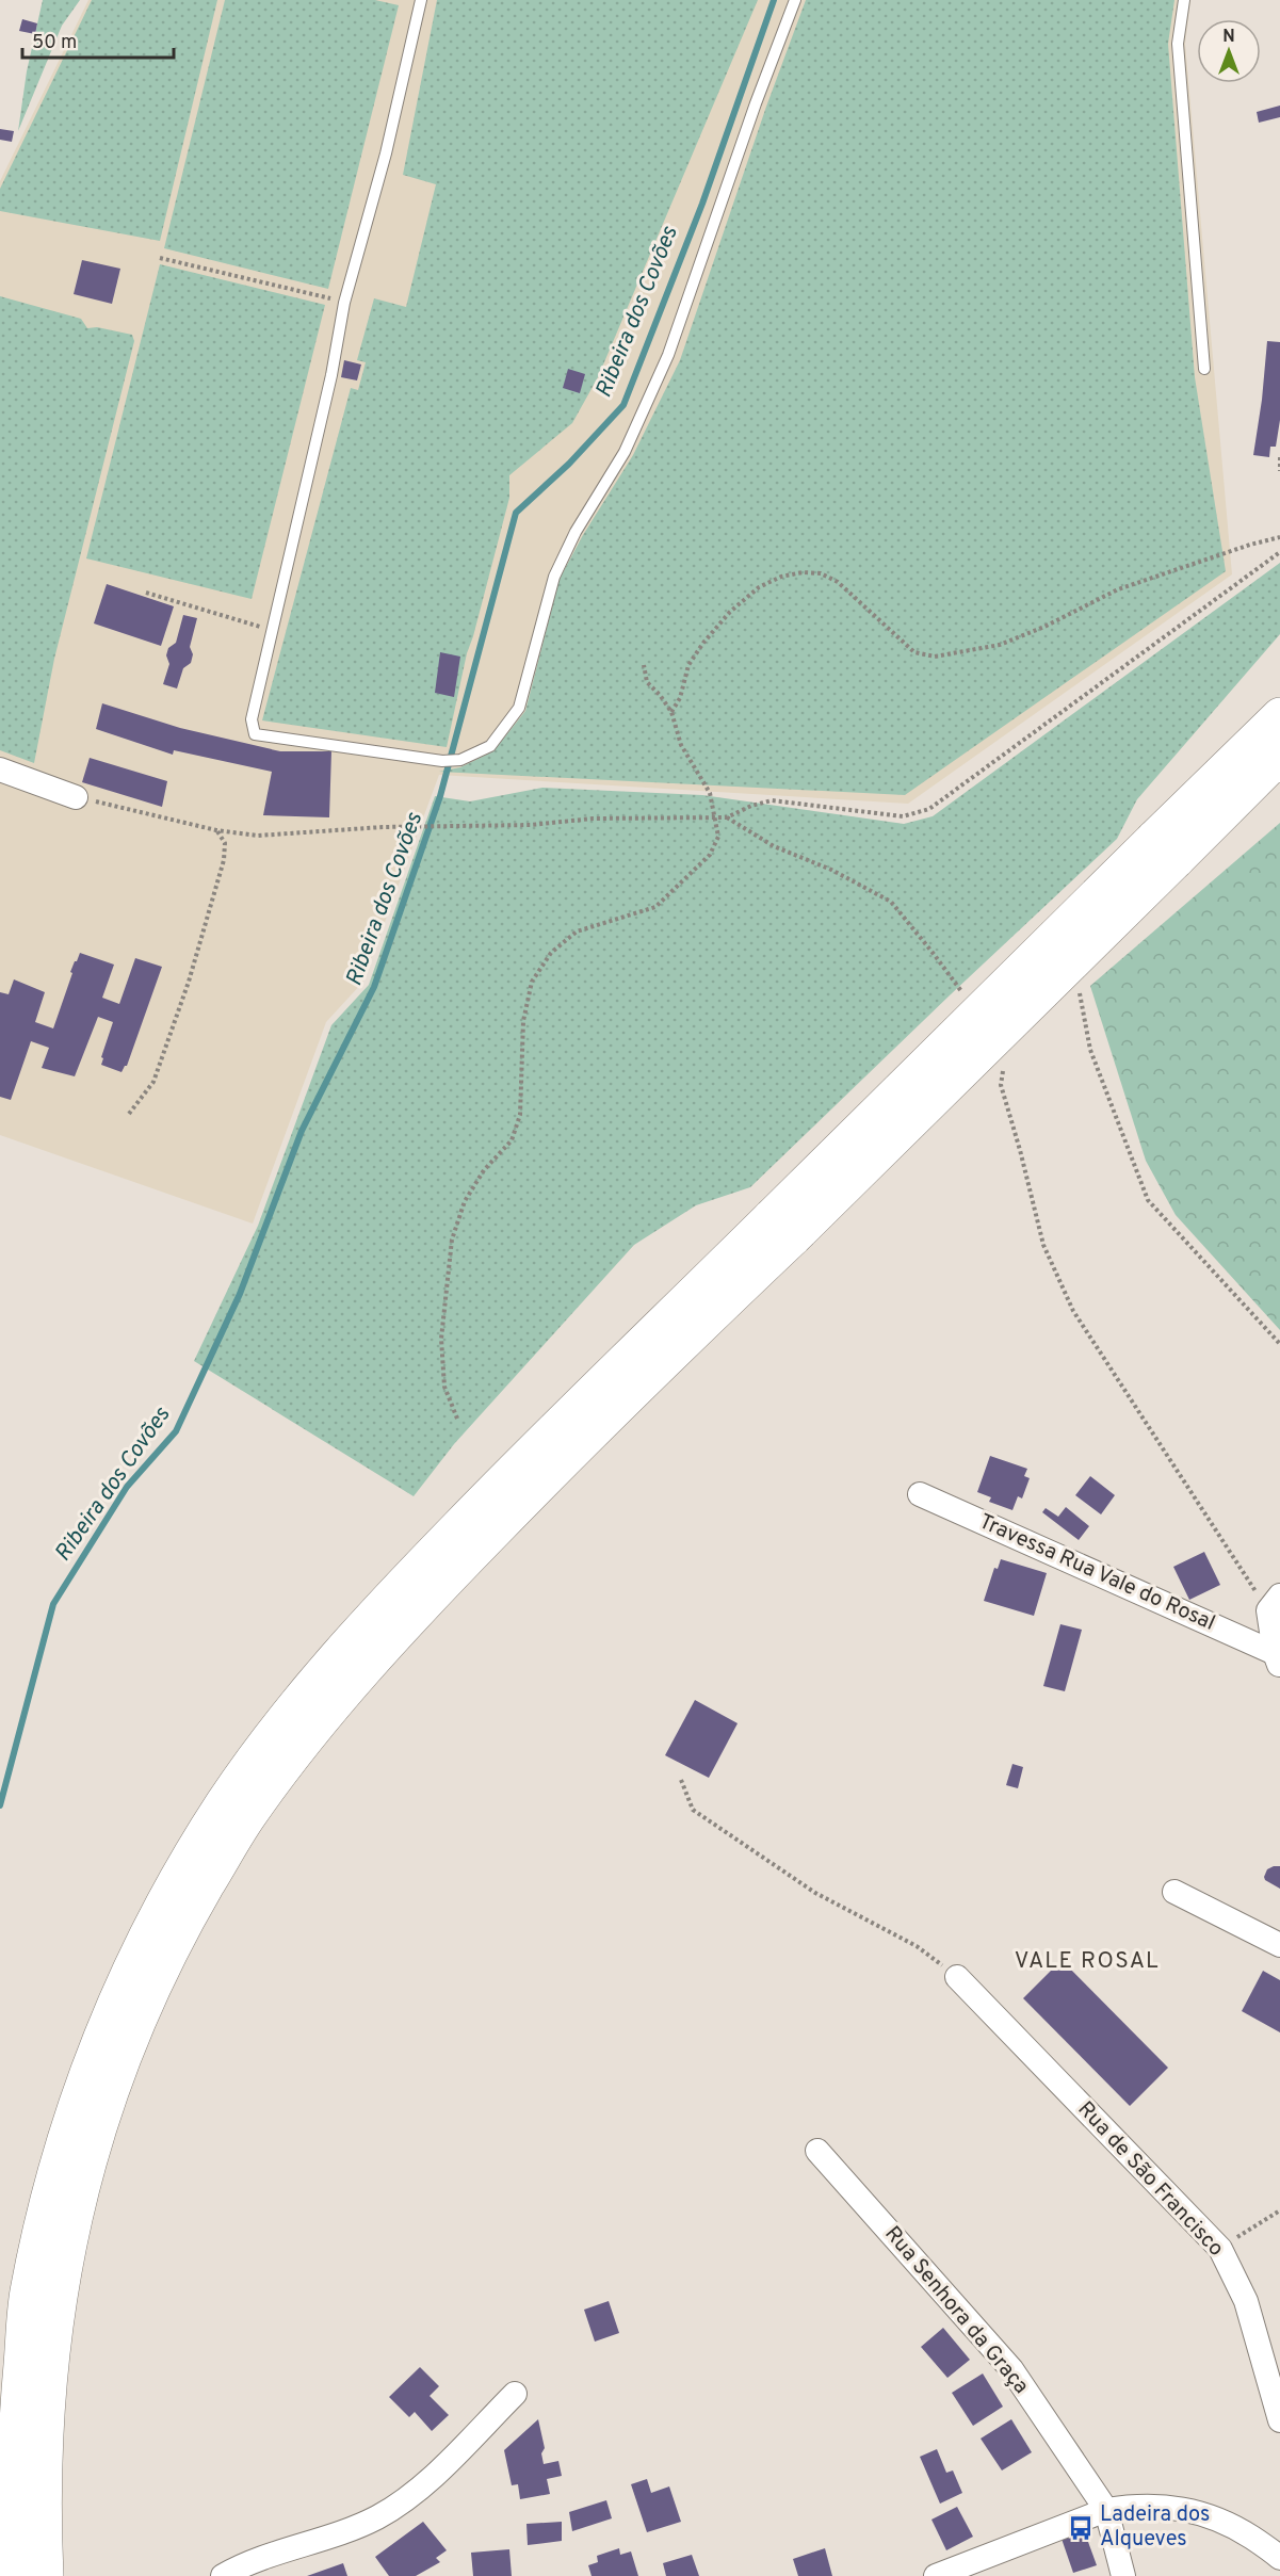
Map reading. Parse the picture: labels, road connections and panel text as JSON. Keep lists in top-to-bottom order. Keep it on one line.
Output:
{"streets":{"street":["Travessa Rua Vale do Rosal","Rua de São Francisco","Rua Senhora da Graça"]},"districts":["VALE ROSAL"],"water":["Ribeira dos Covões"],"places":{"bus stop":["Ladeira dos Alqueves"]},"scale_bar":"50 m","north":"top"}
